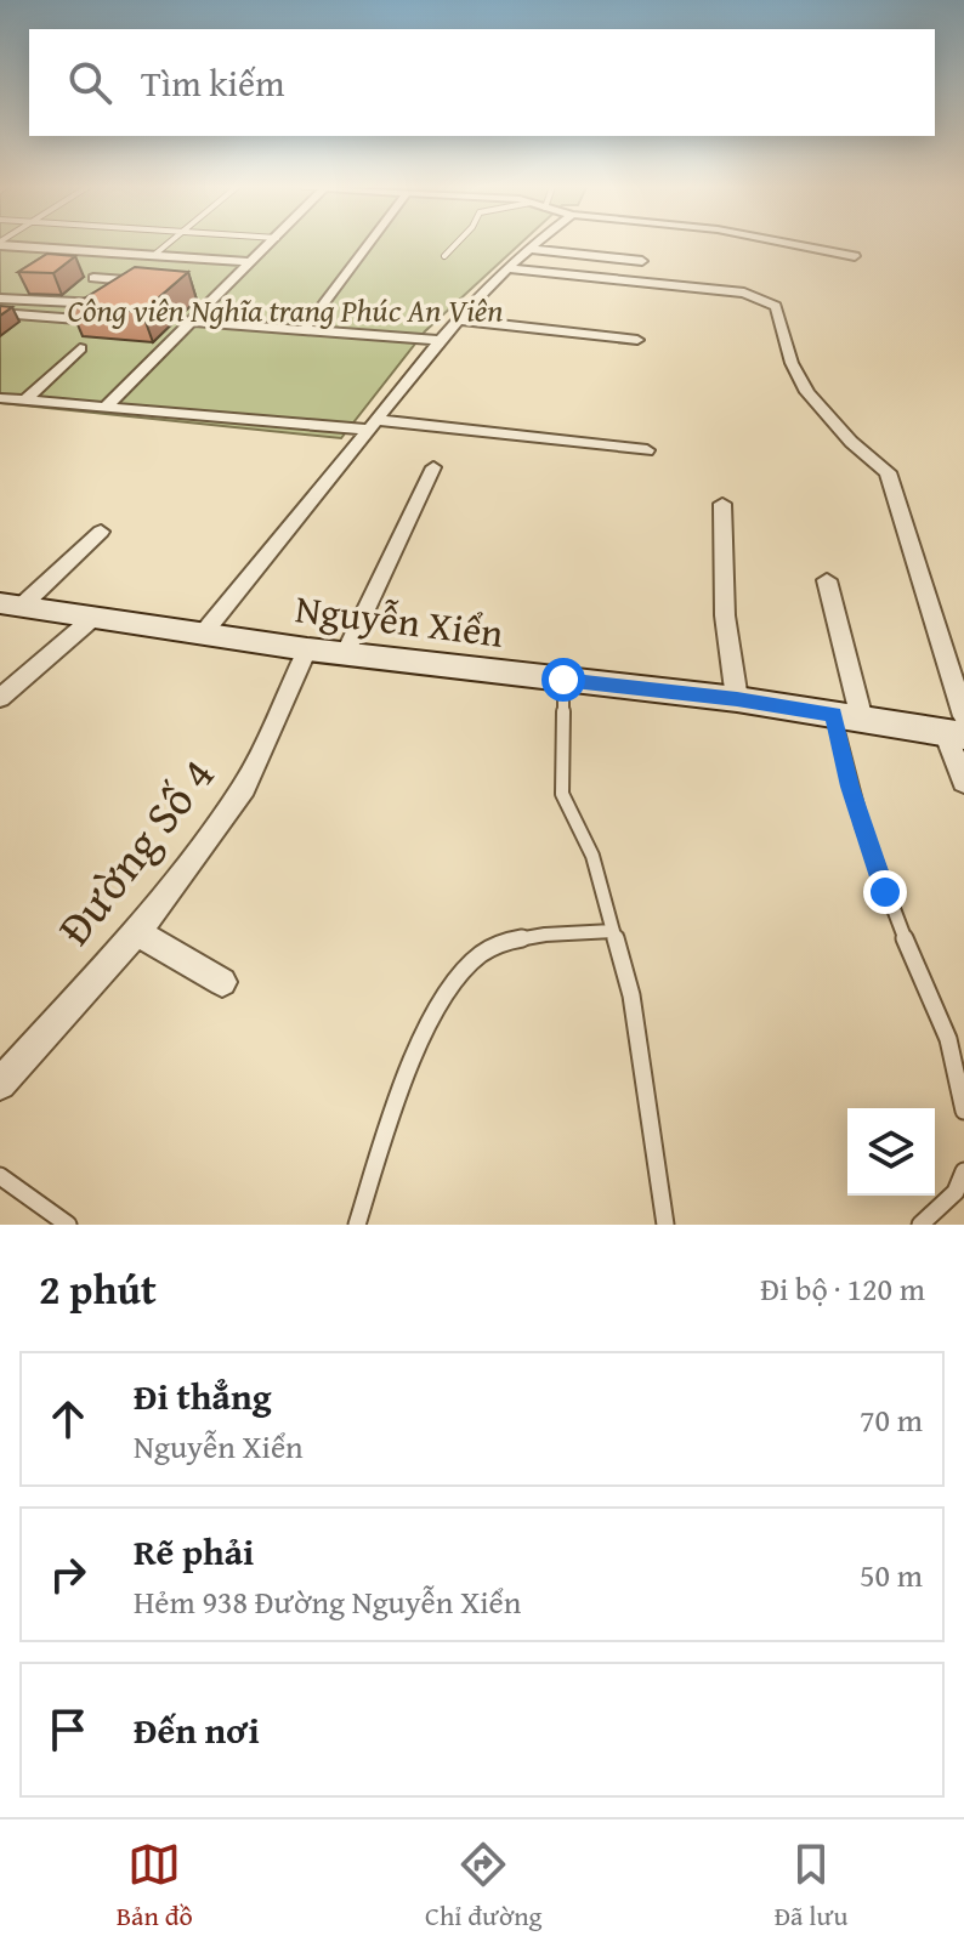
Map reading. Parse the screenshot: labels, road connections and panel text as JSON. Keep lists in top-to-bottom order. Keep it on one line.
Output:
{"streets":{"main road":["Nguyễn Xiển"],"street":["Đường Số 4"]},"crossings":[["Nguyễn Xiển","Đường Số 4"]],"parks":["Công viên Nghĩa trang Phúc An Viên"],"page":{"search":"Tìm kiếm","heading":["2 phút","Đi bộ · 120 m"],"list":[["Đi thẳng","Nguyễn Xiển","70 m"],["Rẽ phải","Hẻm 938 Đường Nguyễn Xiển","50 m"],"Đến nơi"],"nav":["Bản đồ","Chỉ đường","Đã lưu"]}}
